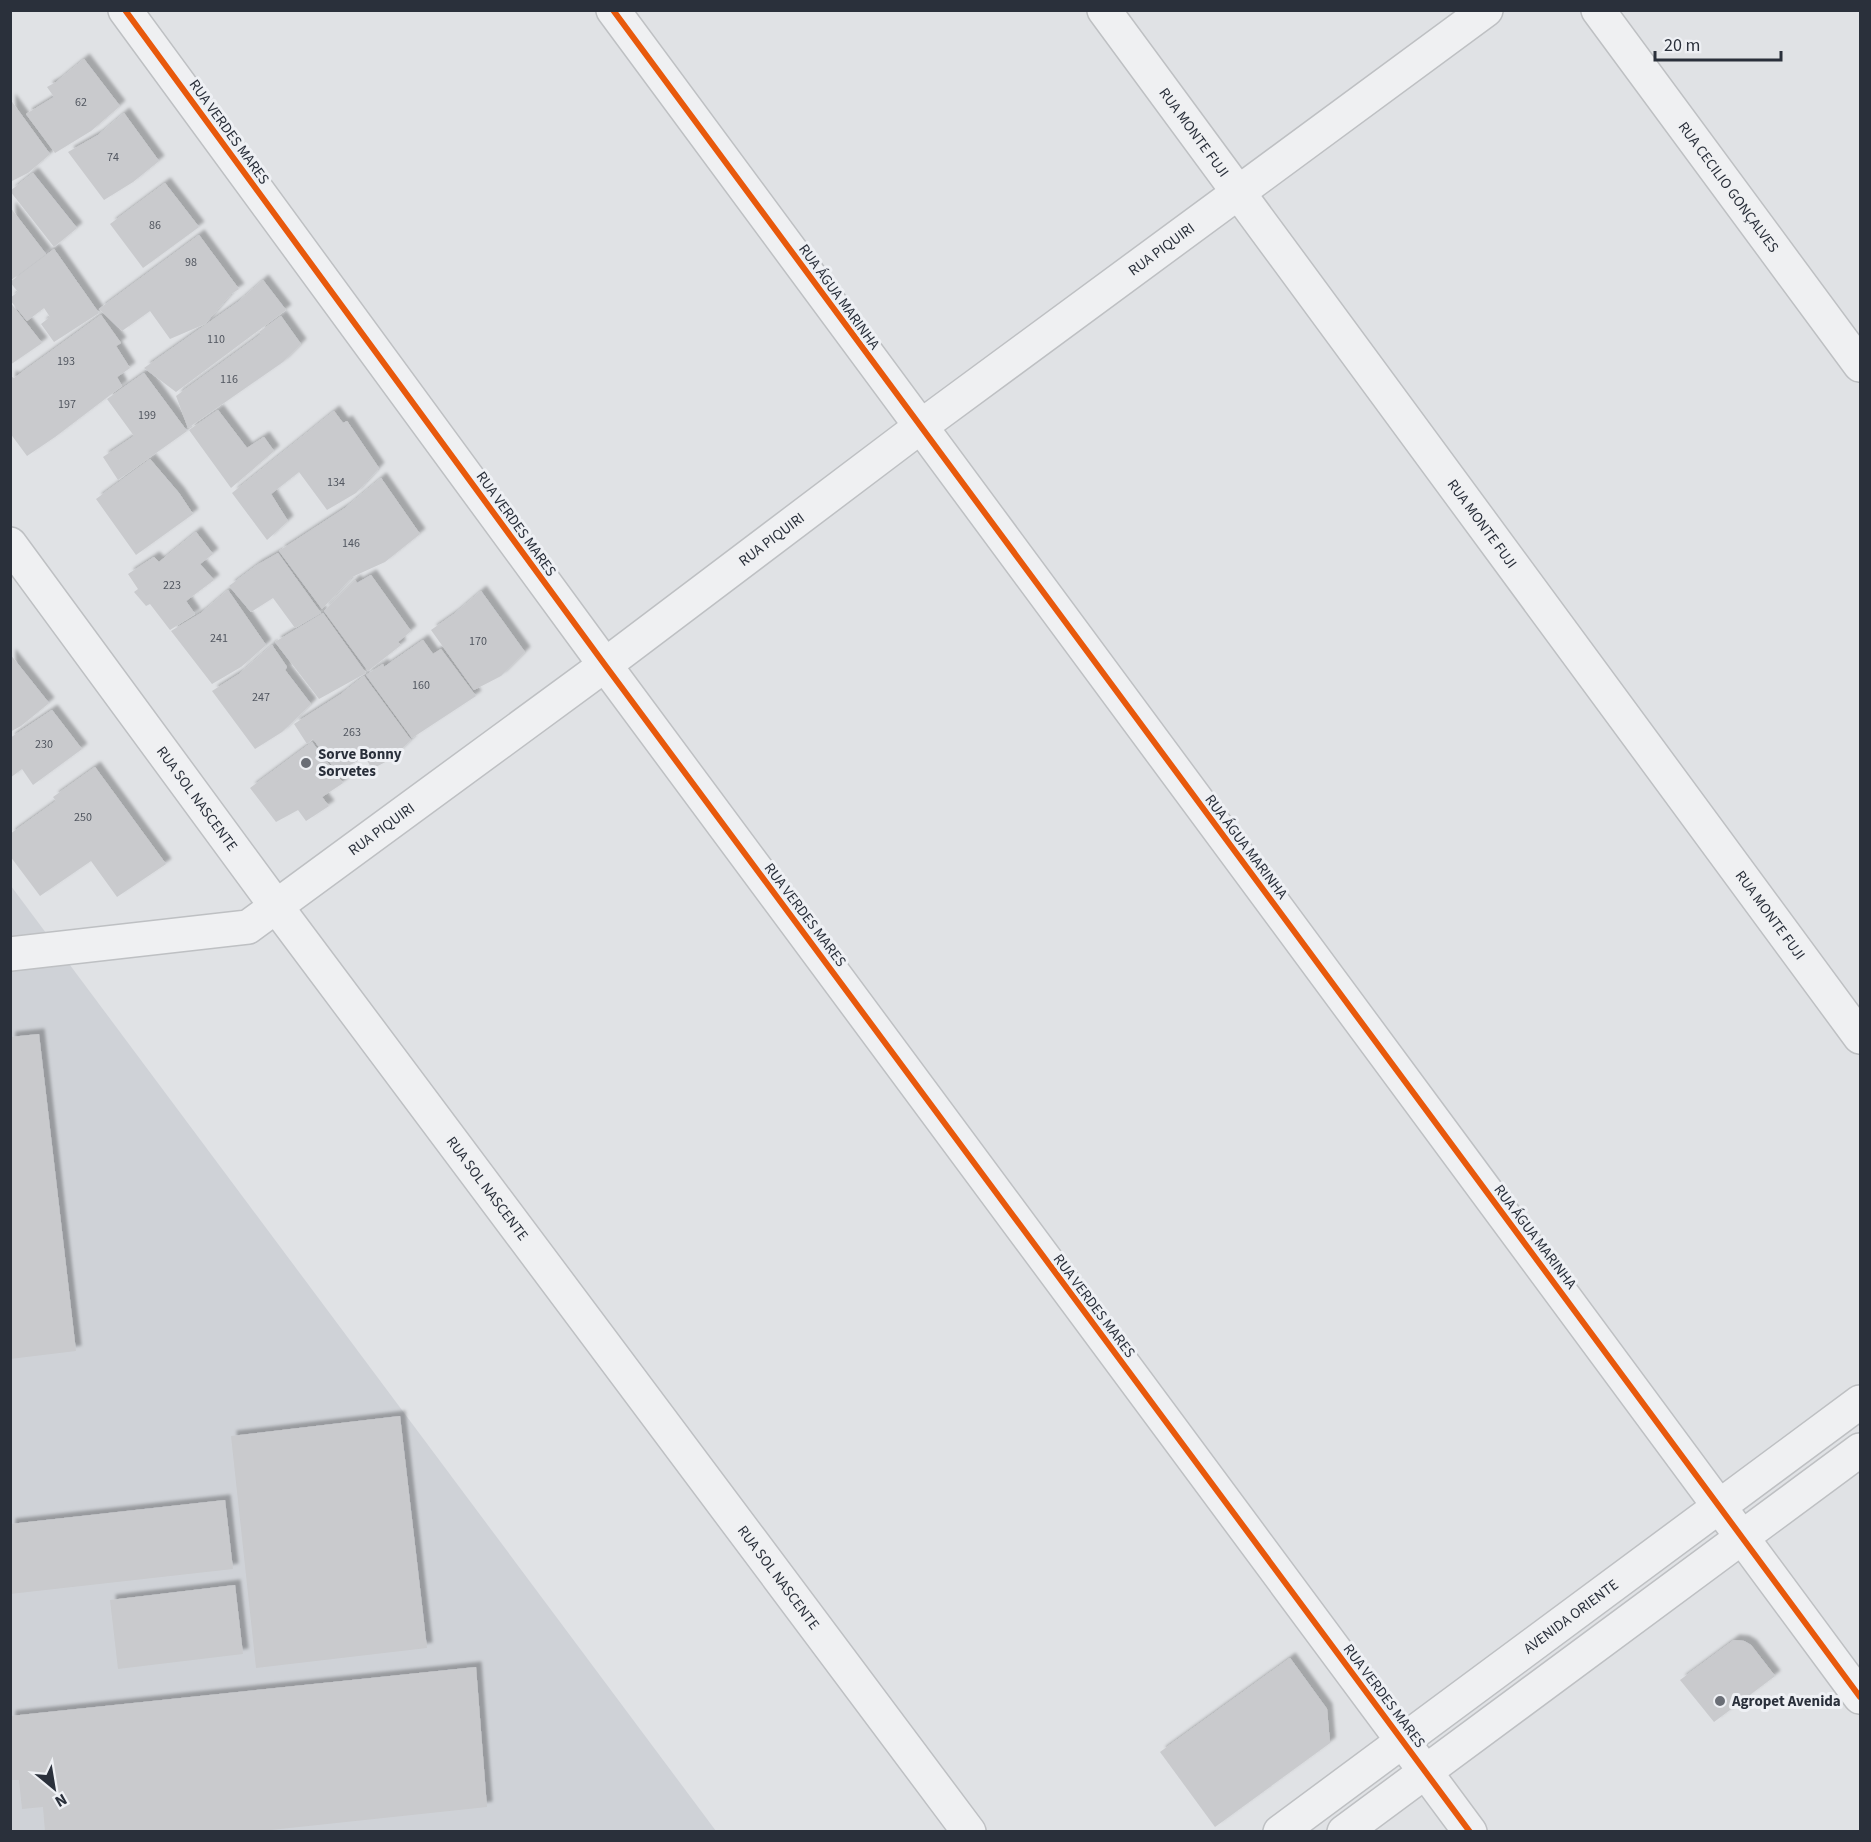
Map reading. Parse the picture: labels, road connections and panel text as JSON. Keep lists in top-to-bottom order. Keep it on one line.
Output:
{"streets":{"street":["RUA VERDES MARES","RUA MONTE FUJI","RUA CECILIO GONÇALVES","RUA PIQUIRI","RUA ÁGUA MARINHA","RUA SOL NASCENTE","AVENIDA ORIENTE"]},"crossings":[["RUA VERDES MARES","RUA PIQUIRI"],["RUA VERDES MARES","AVENIDA ORIENTE"],["RUA MONTE FUJI","RUA PIQUIRI"],["RUA PIQUIRI","RUA ÁGUA MARINHA"],["RUA PIQUIRI","RUA SOL NASCENTE"],["RUA ÁGUA MARINHA","AVENIDA ORIENTE"]],"places":["Sorve Bonny Sorvetes","Agropet Avenida"],"house_numbers":["62","74","86","98","110","193","116","197","199","134","146","223","241","170","160","247","263","230","250"],"scale_bar":"20 m","north":"bottom right"}
